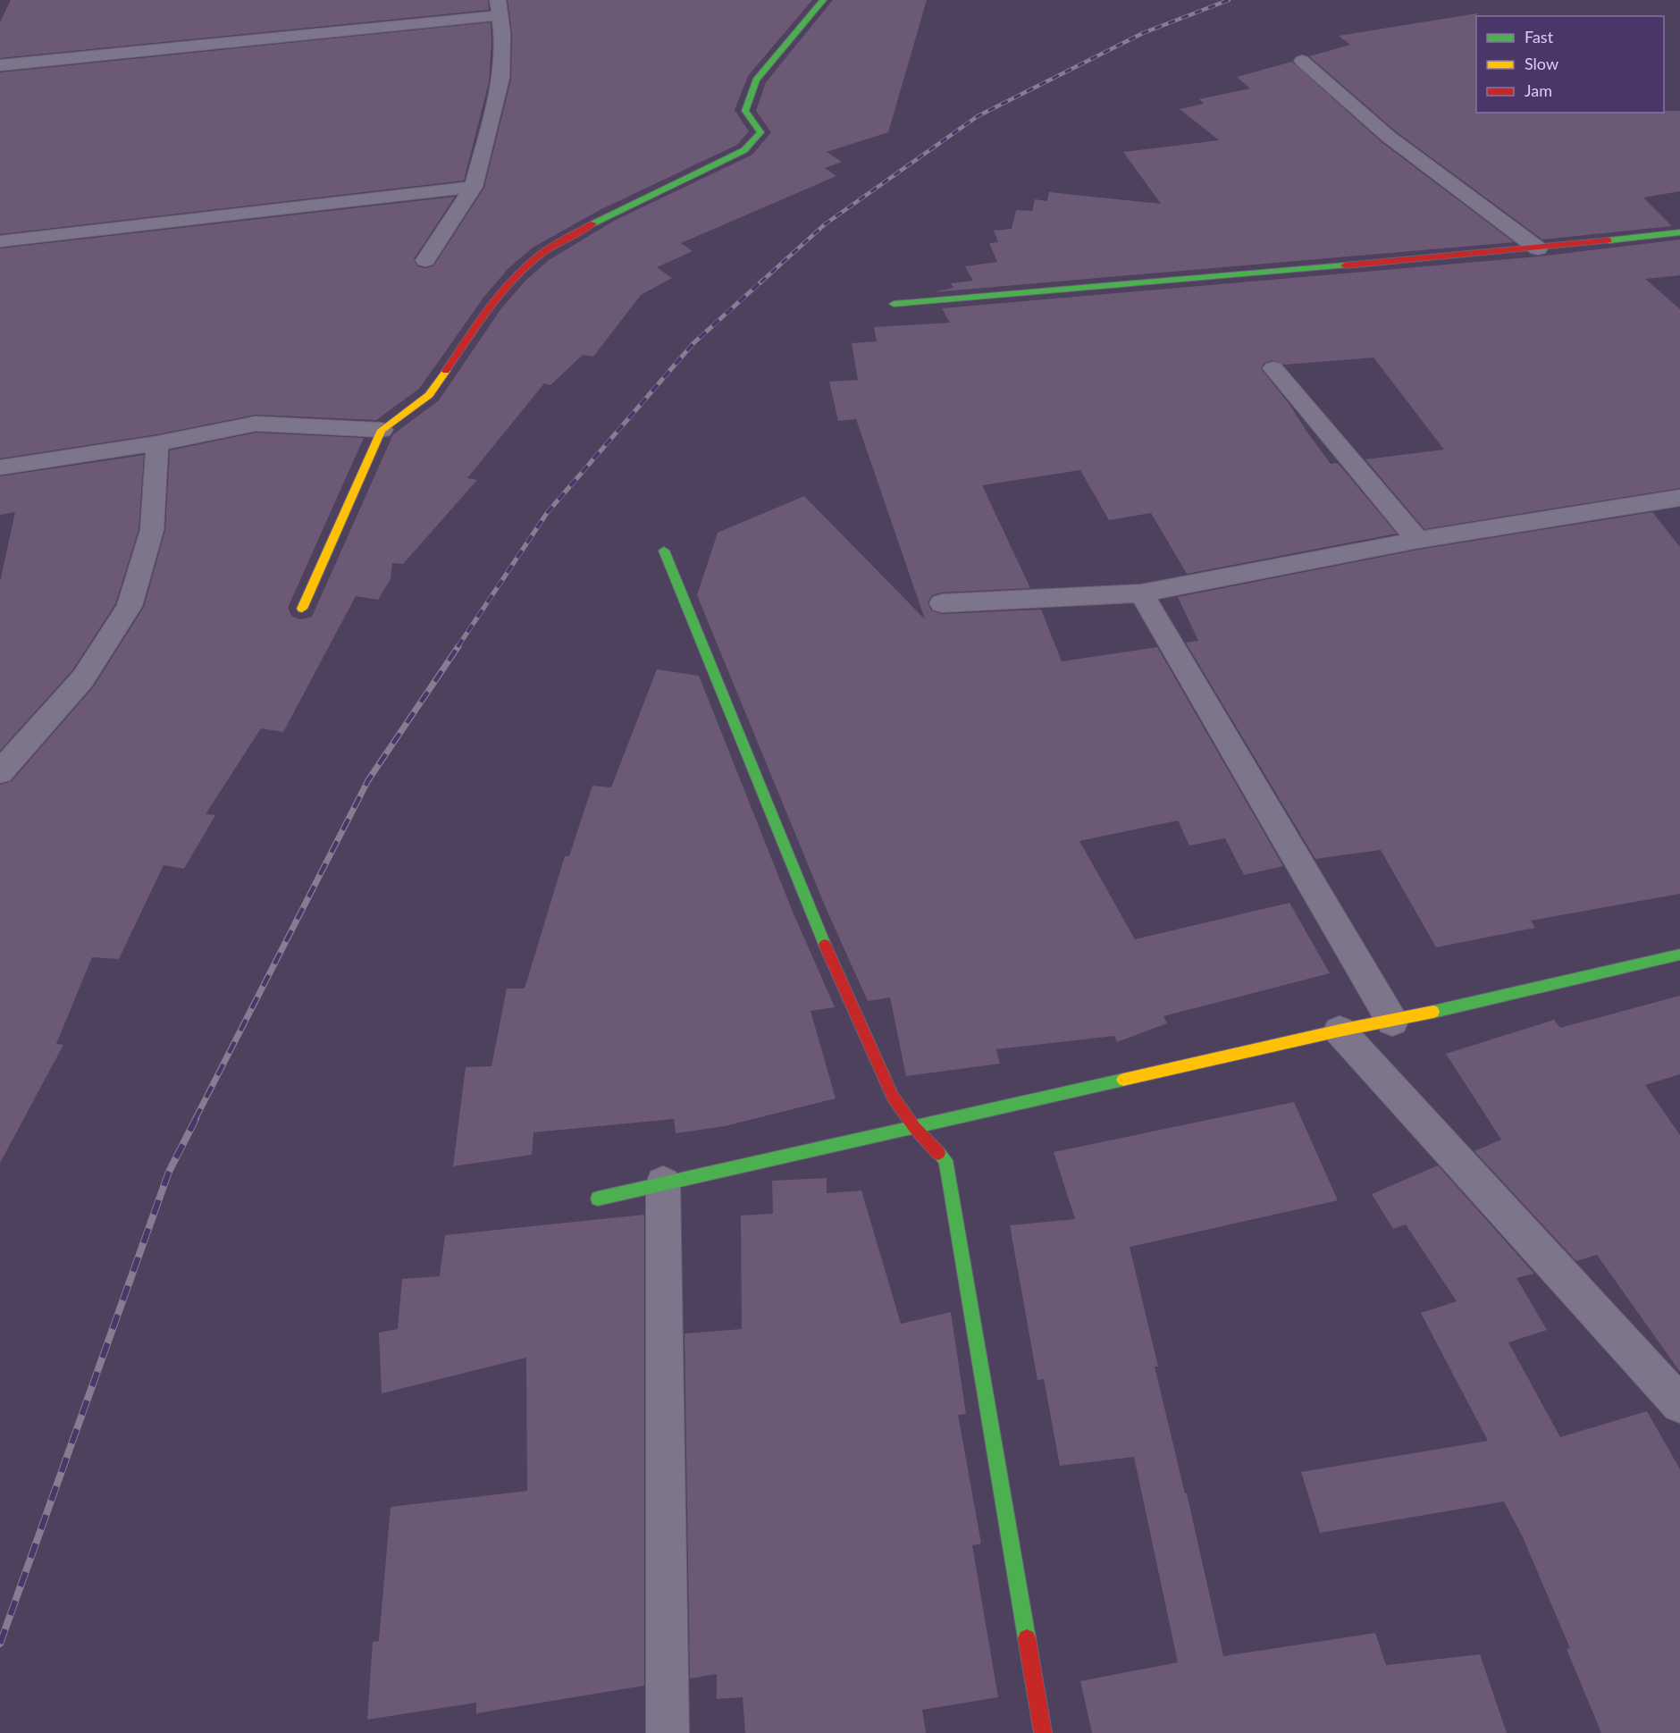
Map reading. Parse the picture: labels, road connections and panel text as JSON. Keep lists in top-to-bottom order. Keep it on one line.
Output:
{"legend":["Fast","Slow","Jam"]}
